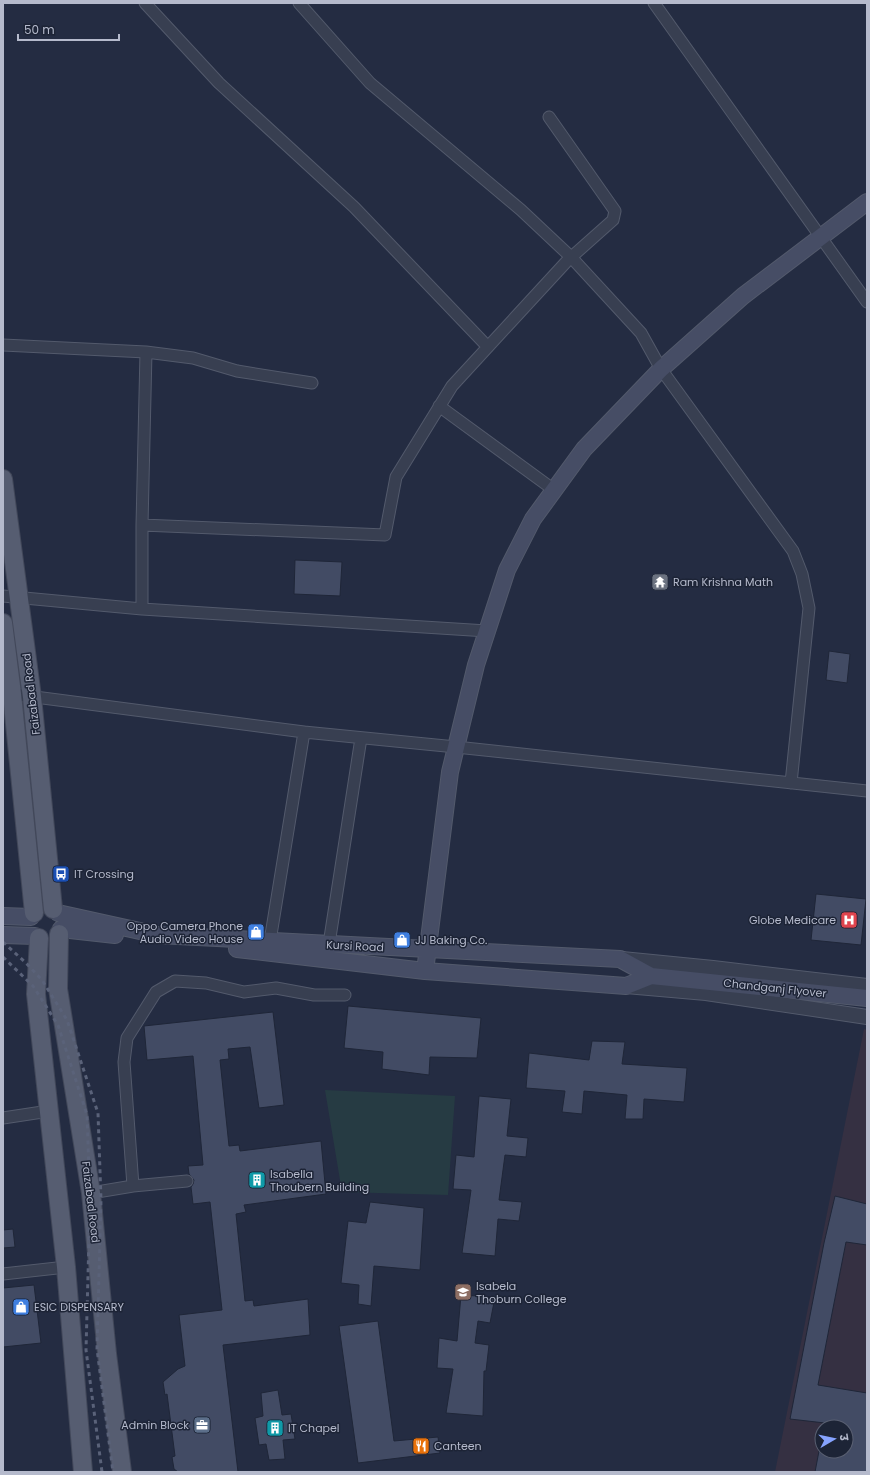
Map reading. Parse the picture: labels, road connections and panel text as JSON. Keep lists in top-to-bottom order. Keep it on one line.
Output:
{"streets":{"main road":["Faizabad Road","Kursi Road","Chandganj Flyover"]},"crossings":[["Faizabad Road","Kursi Road"],["Kursi Road","Chandganj Flyover"]],"places":{"temple":["Ram Krishna Math"],"bus stop":["IT Crossing"],"hospital":["Globe Medicare"],"shop":["Oppo Camera Phone Audio Video House","JJ Baking Co.","ESIC DISPENSARY"],"building":["Isabella Thoubern Building","IT Chapel"],"school or university":["Isabela Thoburn College"],"office":["Admin Block"],"restaurant":["Canteen"]},"scale_bar":"50 m","north":"right"}
